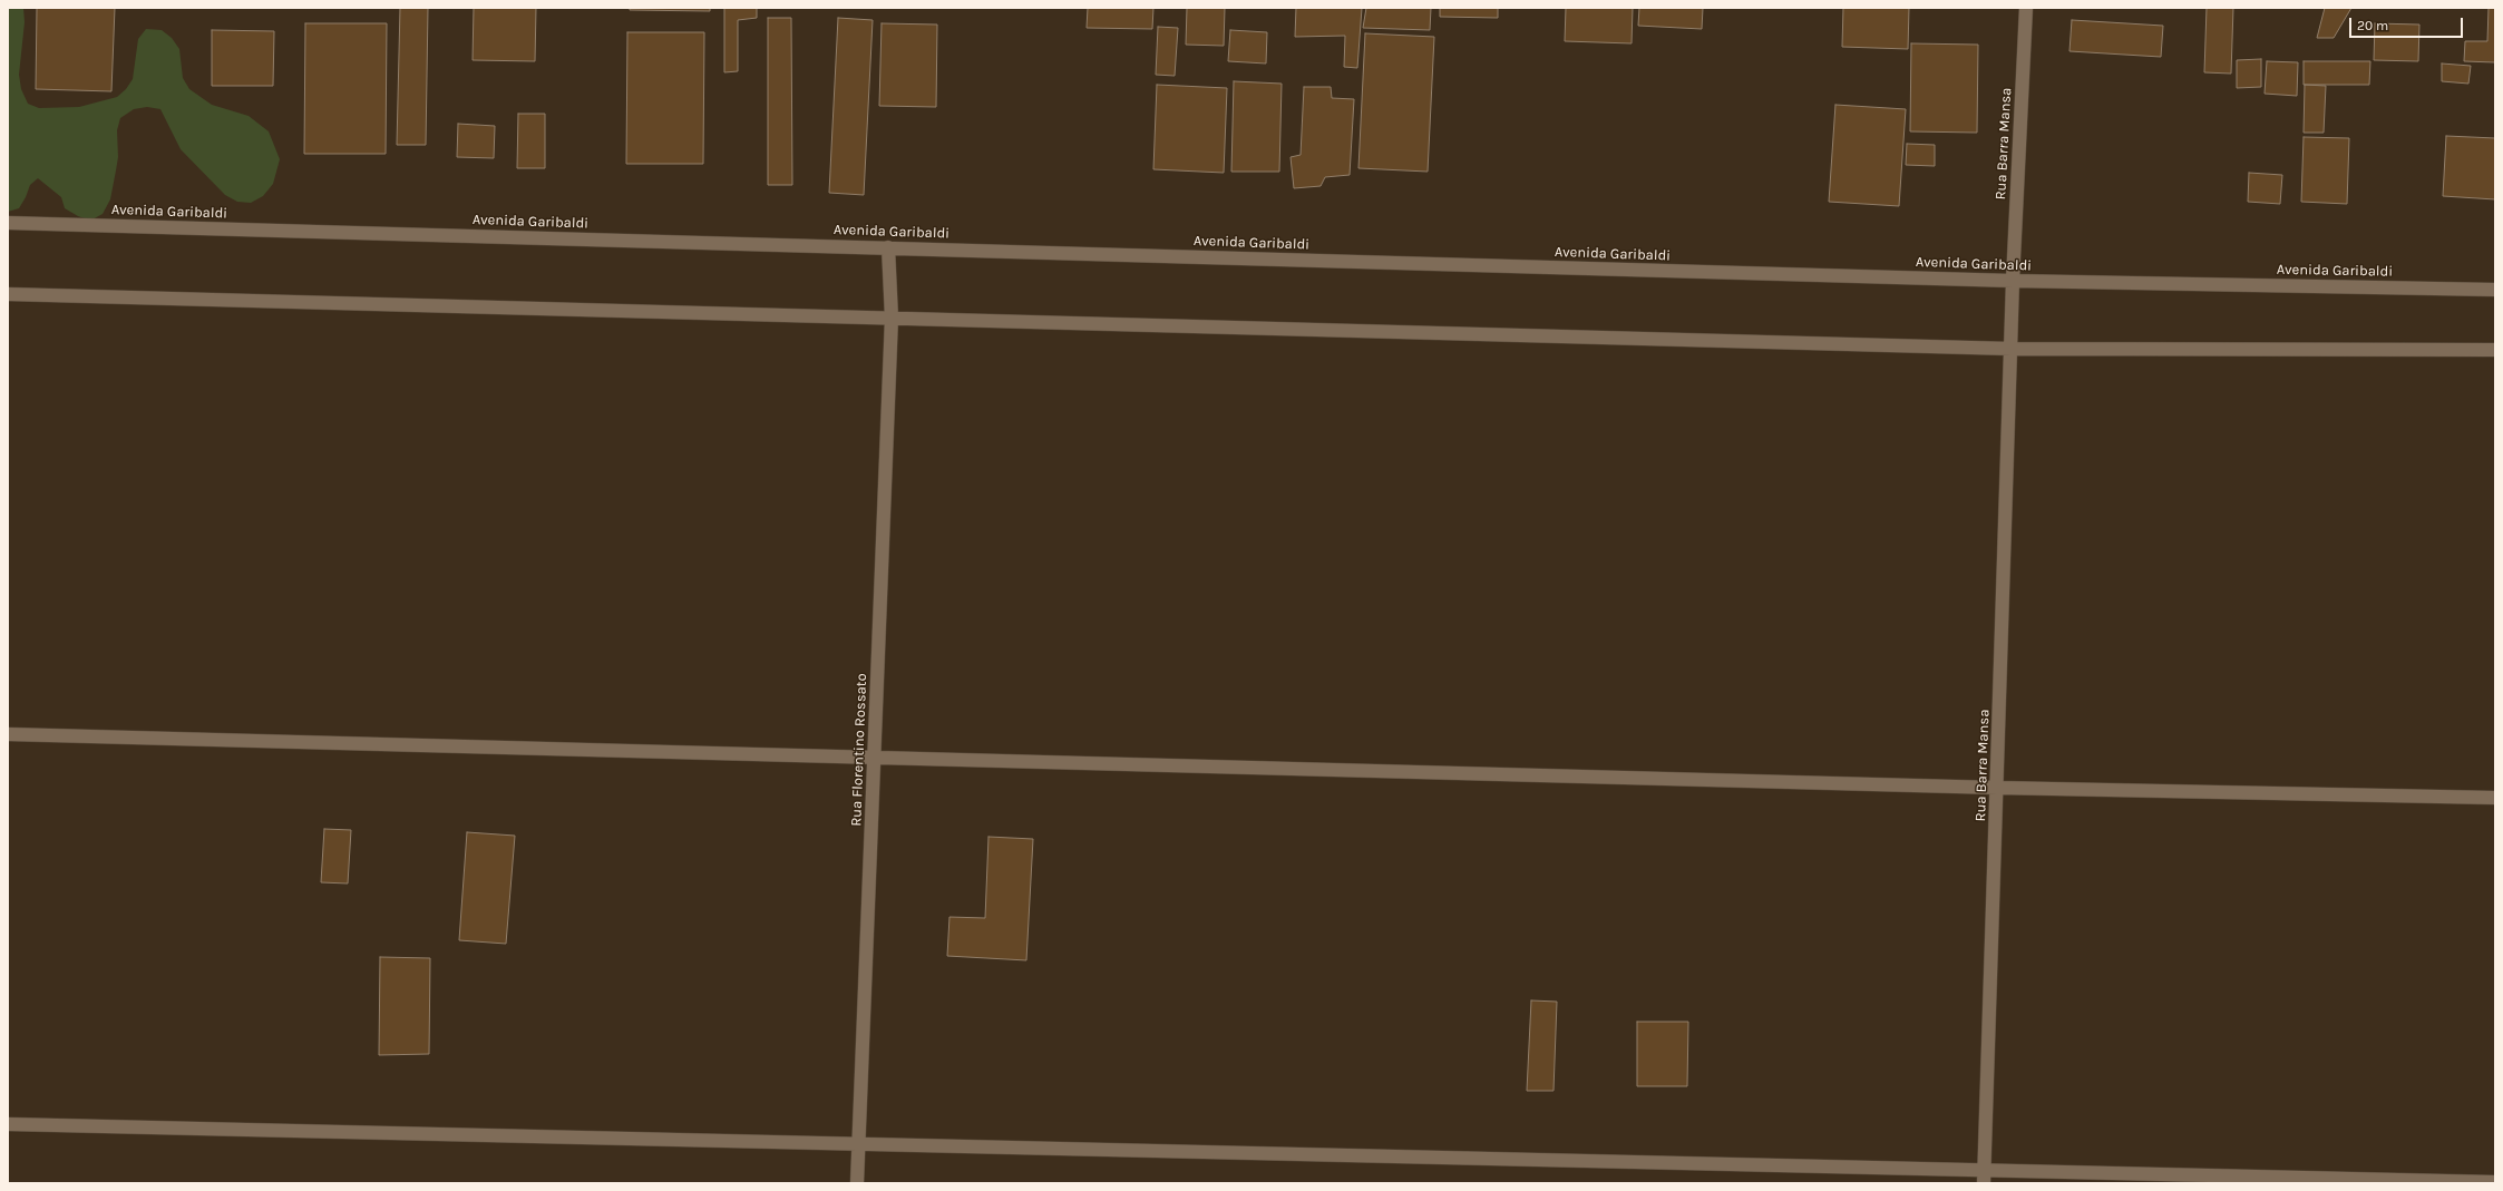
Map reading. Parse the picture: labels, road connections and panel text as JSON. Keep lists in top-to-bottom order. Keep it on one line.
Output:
{"streets":{"street":["Rua Barra Mansa","Avenida Garibaldi","Rua Florentino Rossato"]},"crossings":[["Rua Barra Mansa","Avenida Garibaldi"],["Avenida Garibaldi","Rua Florentino Rossato"]],"scale_bar":"20 m"}
